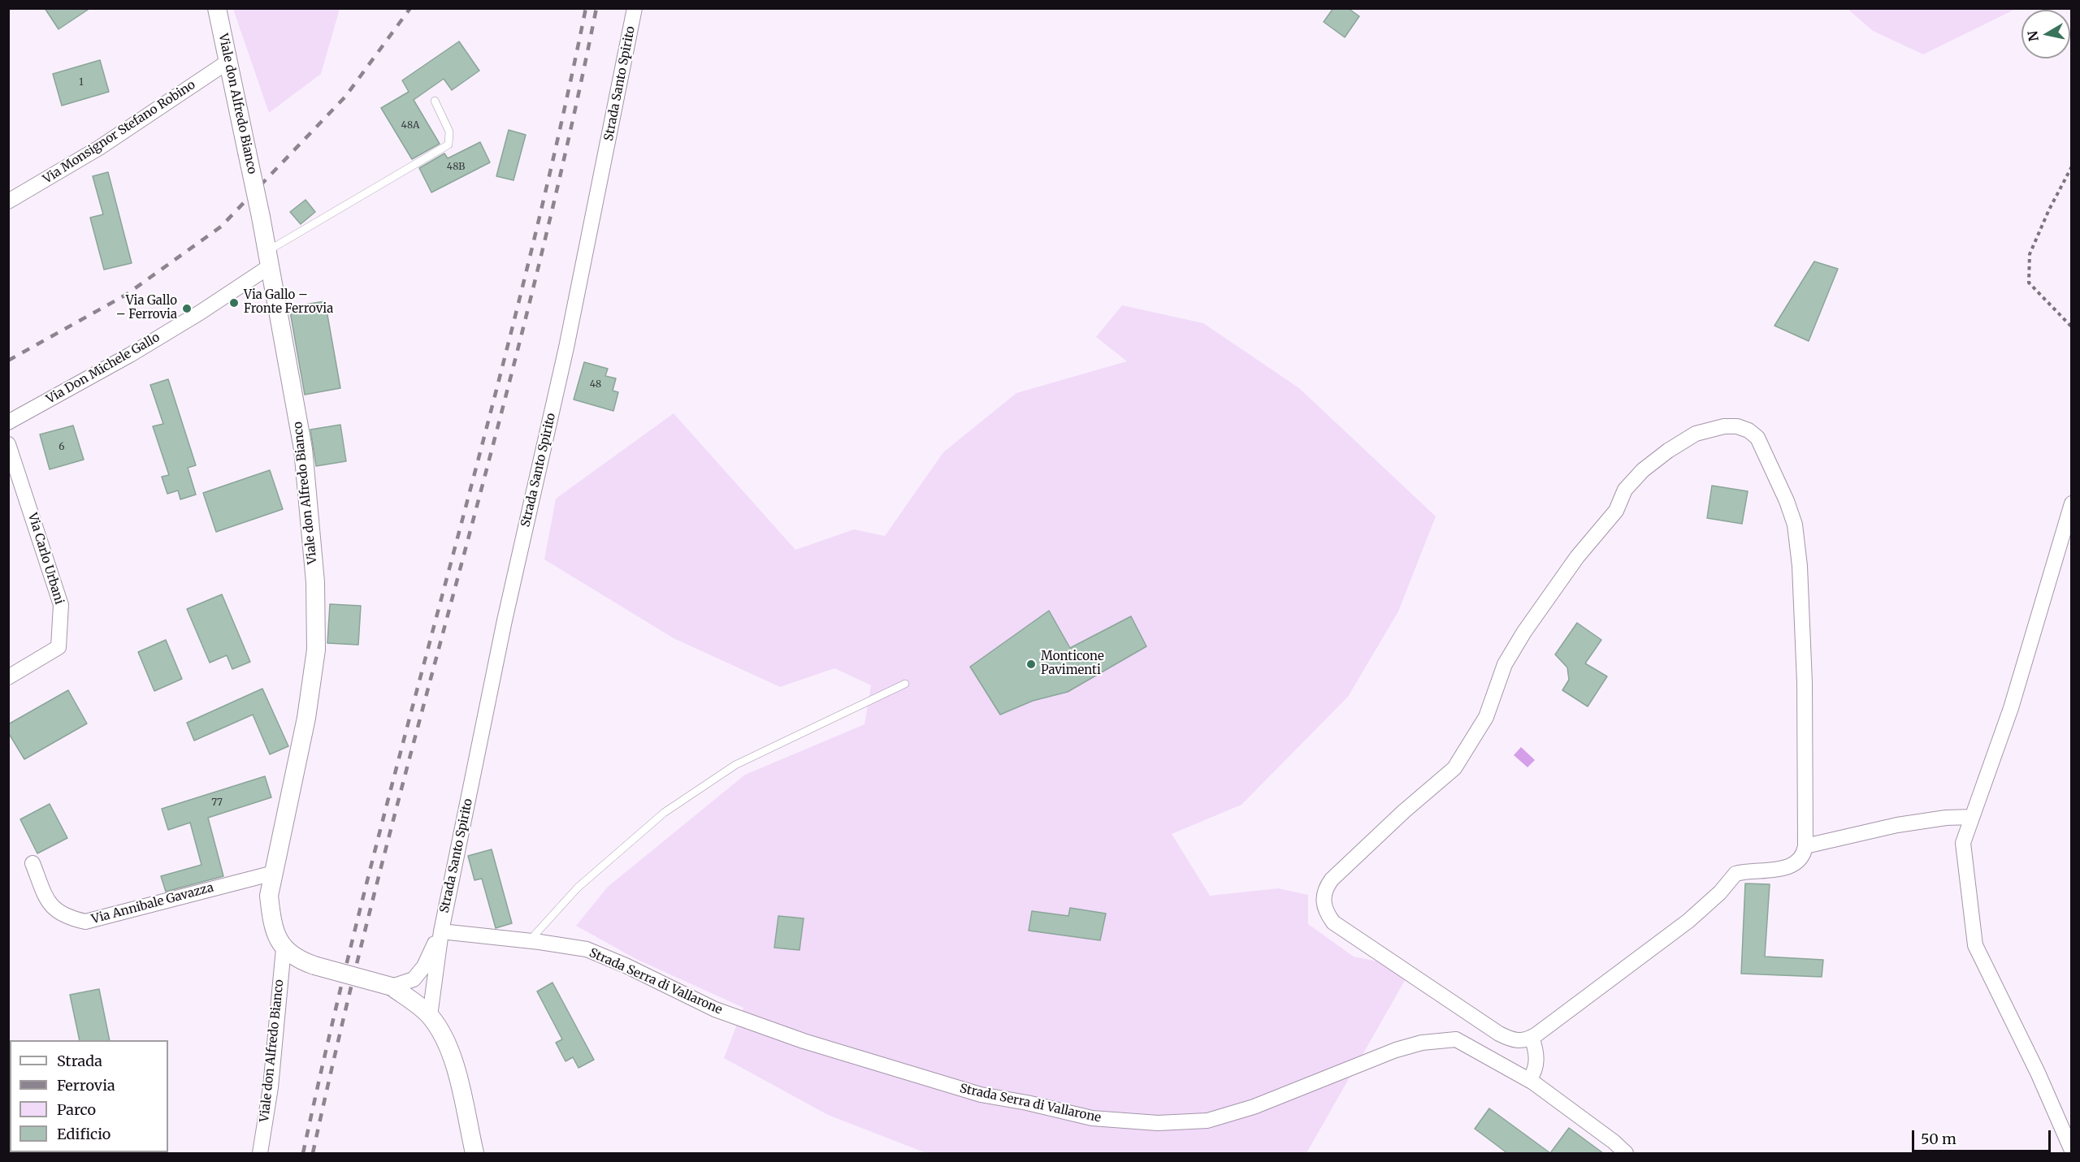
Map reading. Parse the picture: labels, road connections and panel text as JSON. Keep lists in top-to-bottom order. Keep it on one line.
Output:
{"streets":{"street":["Strada Santo Spirito","Viale don Alfredo Bianco","Via Monsignor Stefano Robino","Via Don Michele Gallo","Via Carlo Urbani","Via Annibale Gavazza","Strada Serra di Vallarone"]},"crossings":[["Strada Santo Spirito","Strada Serra di Vallarone"],["Viale don Alfredo Bianco","Via Monsignor Stefano Robino"],["Viale don Alfredo Bianco","Via Don Michele Gallo"],["Viale don Alfredo Bianco","Via Annibale Gavazza"]],"places":["Via Gallo – Fronte Ferrovia","Via Gallo – Ferrovia","Monticone Pavimenti"],"house_numbers":["1","48A","48B","48","6","77"],"legend":["Strada","Ferrovia","Parco","Edificio"],"scale_bar":"50 m","north":"left"}
